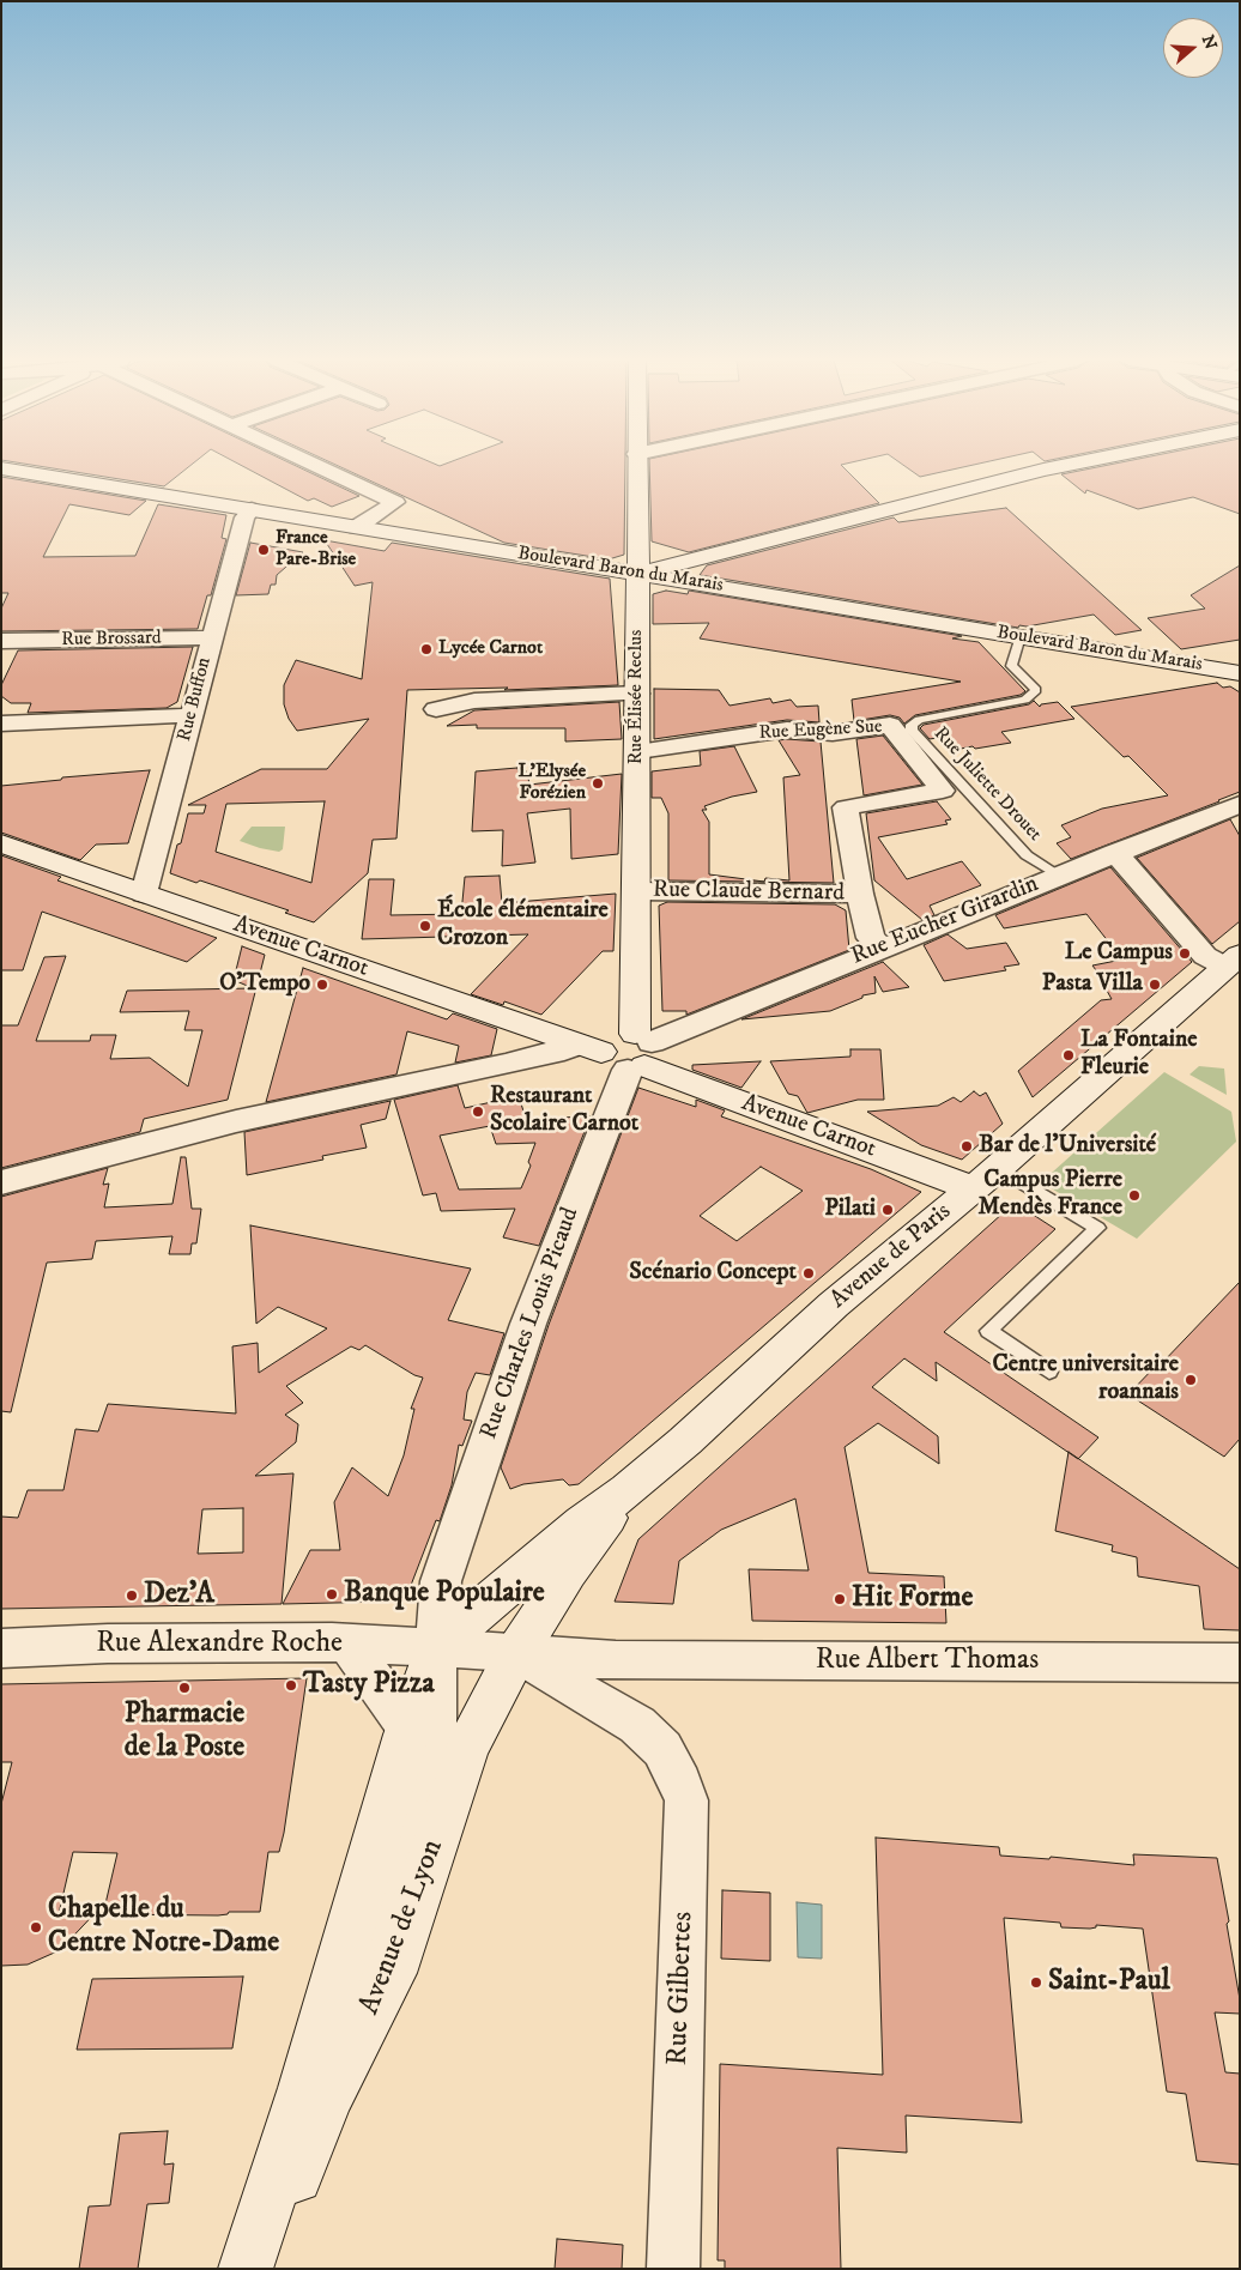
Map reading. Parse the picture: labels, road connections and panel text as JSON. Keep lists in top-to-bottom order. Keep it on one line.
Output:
{"streets":{"street":["Boulevard Baron du Marais","Rue Brossard","Rue Élisée Reclus","Rue Buffon","Rue Eugène Sue","Rue Claude Bernard","Rue Eucher Girardin","Avenue Carnot","Avenue de Paris","Rue Charles Louis Picaud","Rue Alexandre Roche","Rue Albert Thomas","Avenue de Lyon","Rue Gilbertes"],"lane":["Rue Juliette Drouet"]},"crossings":[["Boulevard Baron du Marais","Rue Élisée Reclus"],["Boulevard Baron du Marais","Rue Buffon"],["Boulevard Baron du Marais","Rue Juliette Drouet"],["Rue Brossard","Rue Buffon"],["Rue Élisée Reclus","Rue Eugène Sue"],["Rue Élisée Reclus","Rue Claude Bernard"],["Rue Élisée Reclus","Rue Eucher Girardin"],["Rue Élisée Reclus","Avenue Carnot"],["Rue Élisée Reclus","Rue Charles Louis Picaud"],["Rue Buffon","Avenue Carnot"],["Rue Eugène Sue","Rue Claude Bernard"],["Rue Eugène Sue","Rue Eucher Girardin"],["Rue Juliette Drouet","Rue Eucher Girardin"],["Rue Eucher Girardin","Avenue Carnot"],["Rue Eucher Girardin","Rue Charles Louis Picaud"],["Avenue Carnot","Avenue de Paris"],["Avenue Carnot","Rue Charles Louis Picaud"],["Avenue de Paris","Avenue de Lyon"],["Rue Charles Louis Picaud","Rue Alexandre Roche"],["Rue Charles Louis Picaud","Avenue de Lyon"],["Rue Alexandre Roche","Rue Albert Thomas"],["Rue Alexandre Roche","Avenue de Lyon"],["Rue Alexandre Roche","Rue Gilbertes"],["Rue Albert Thomas","Avenue de Lyon"],["Rue Albert Thomas","Rue Gilbertes"],["Avenue de Lyon","Rue Gilbertes"]],"places":["France Pare-Brise","Lycée Carnot","L'Elysée Forézien","École élémentaire Crozon","Le Campus","O'Tempo","Pasta Villa","La Fontaine Fleurie","Restaurant Scolaire Carnot","Bar de l'Université","Campus Pierre Mendès France","Pilati","Scénario Concept","Centre universitaire roannais","Banque Populaire","Dez'A","Hit Forme","Tasty Pizza","Pharmacie de la Poste","Chapelle du Centre Notre-Dame","Saint-Paul"],"north":"right"}
